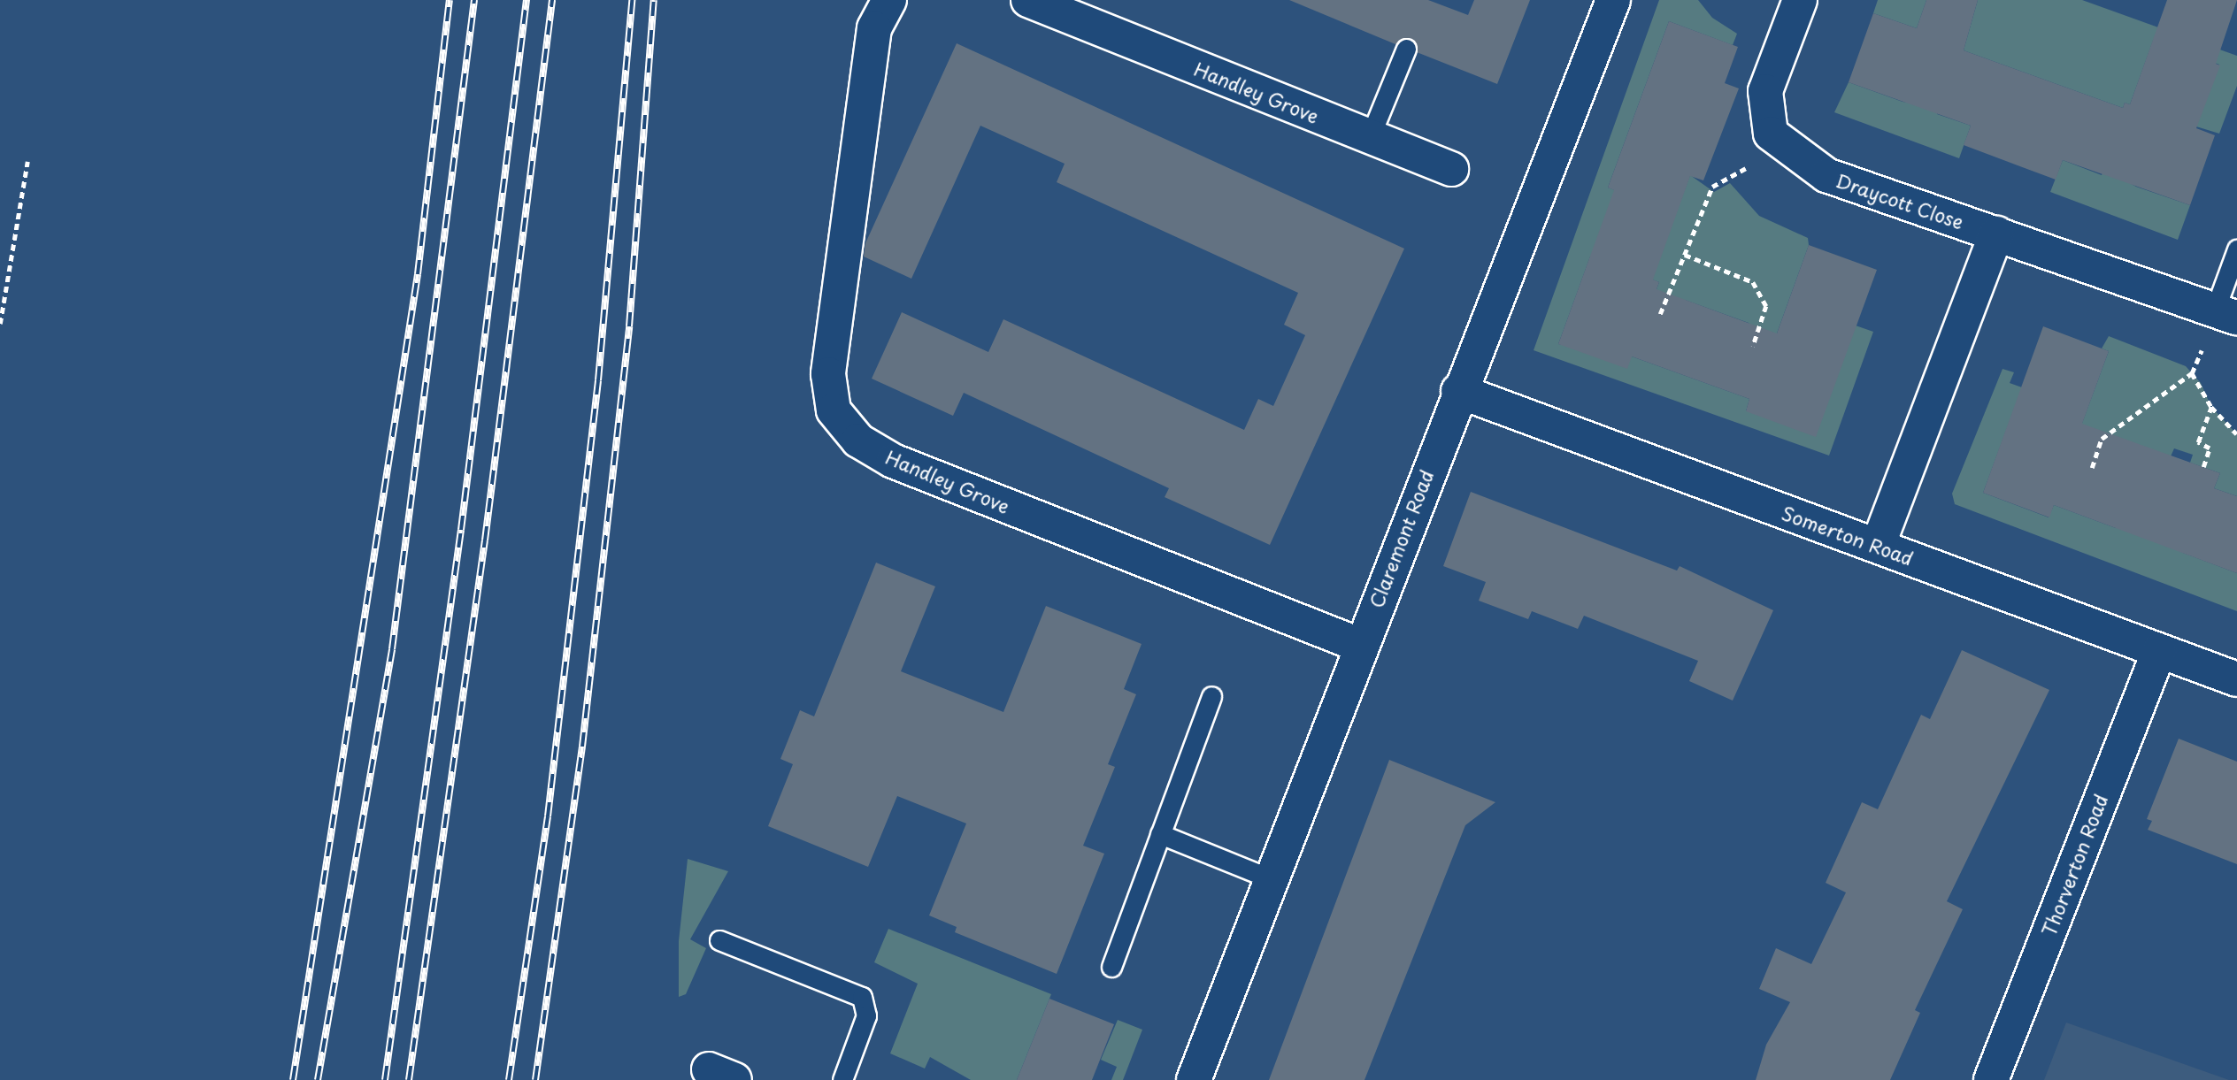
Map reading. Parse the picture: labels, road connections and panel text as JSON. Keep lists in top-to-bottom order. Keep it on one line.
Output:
{"streets":{"street":["Handley Grove","Draycott Close","Somerton Road","Claremont Road","Thorverton Road"]},"crossings":[["Handley Grove","Claremont Road"],["Somerton Road","Claremont Road"],["Somerton Road","Thorverton Road"]]}
